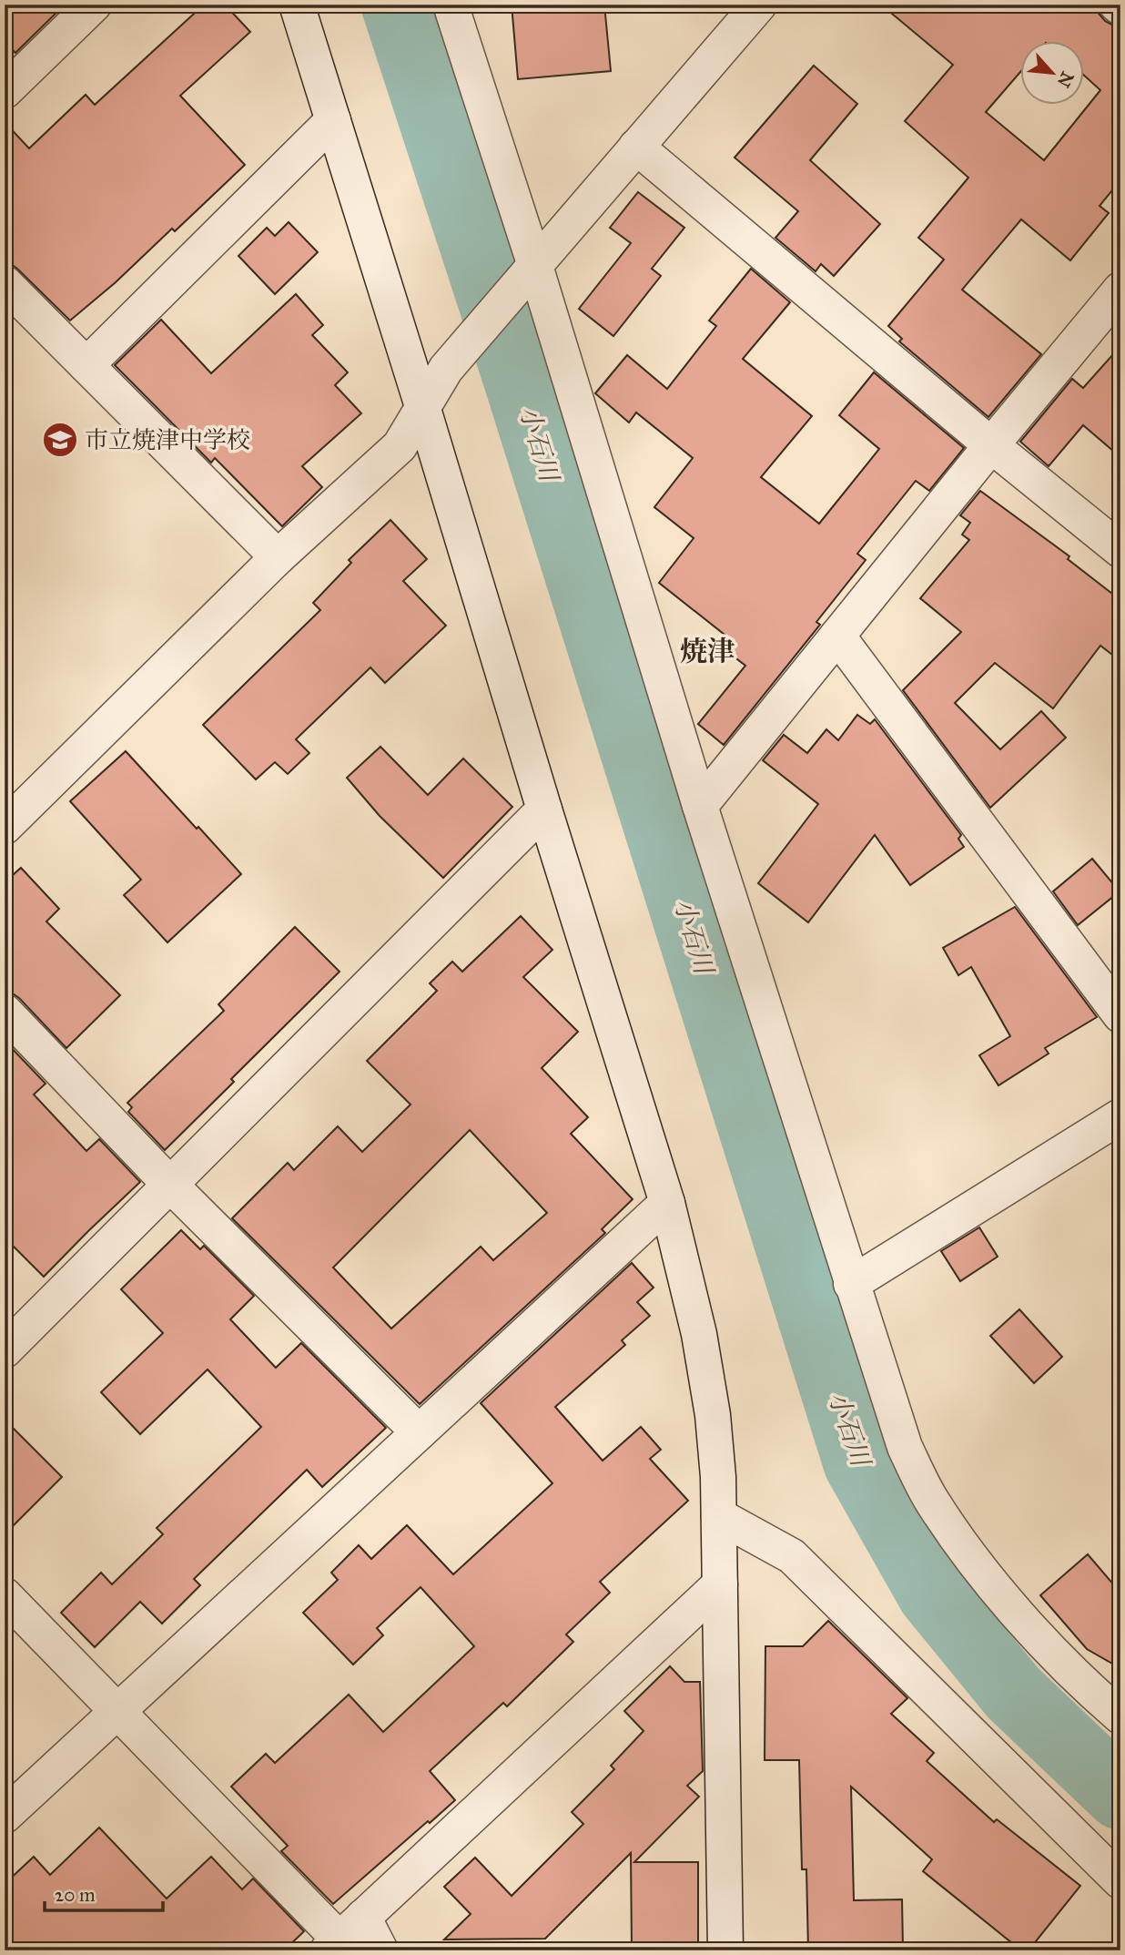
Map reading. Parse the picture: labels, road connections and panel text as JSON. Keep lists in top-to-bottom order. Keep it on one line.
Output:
{"districts":["焼津"],"water":["小石川"],"places":{"school or university":["市立焼津中学校"]},"scale_bar":"20 m","north":"bottom right"}
